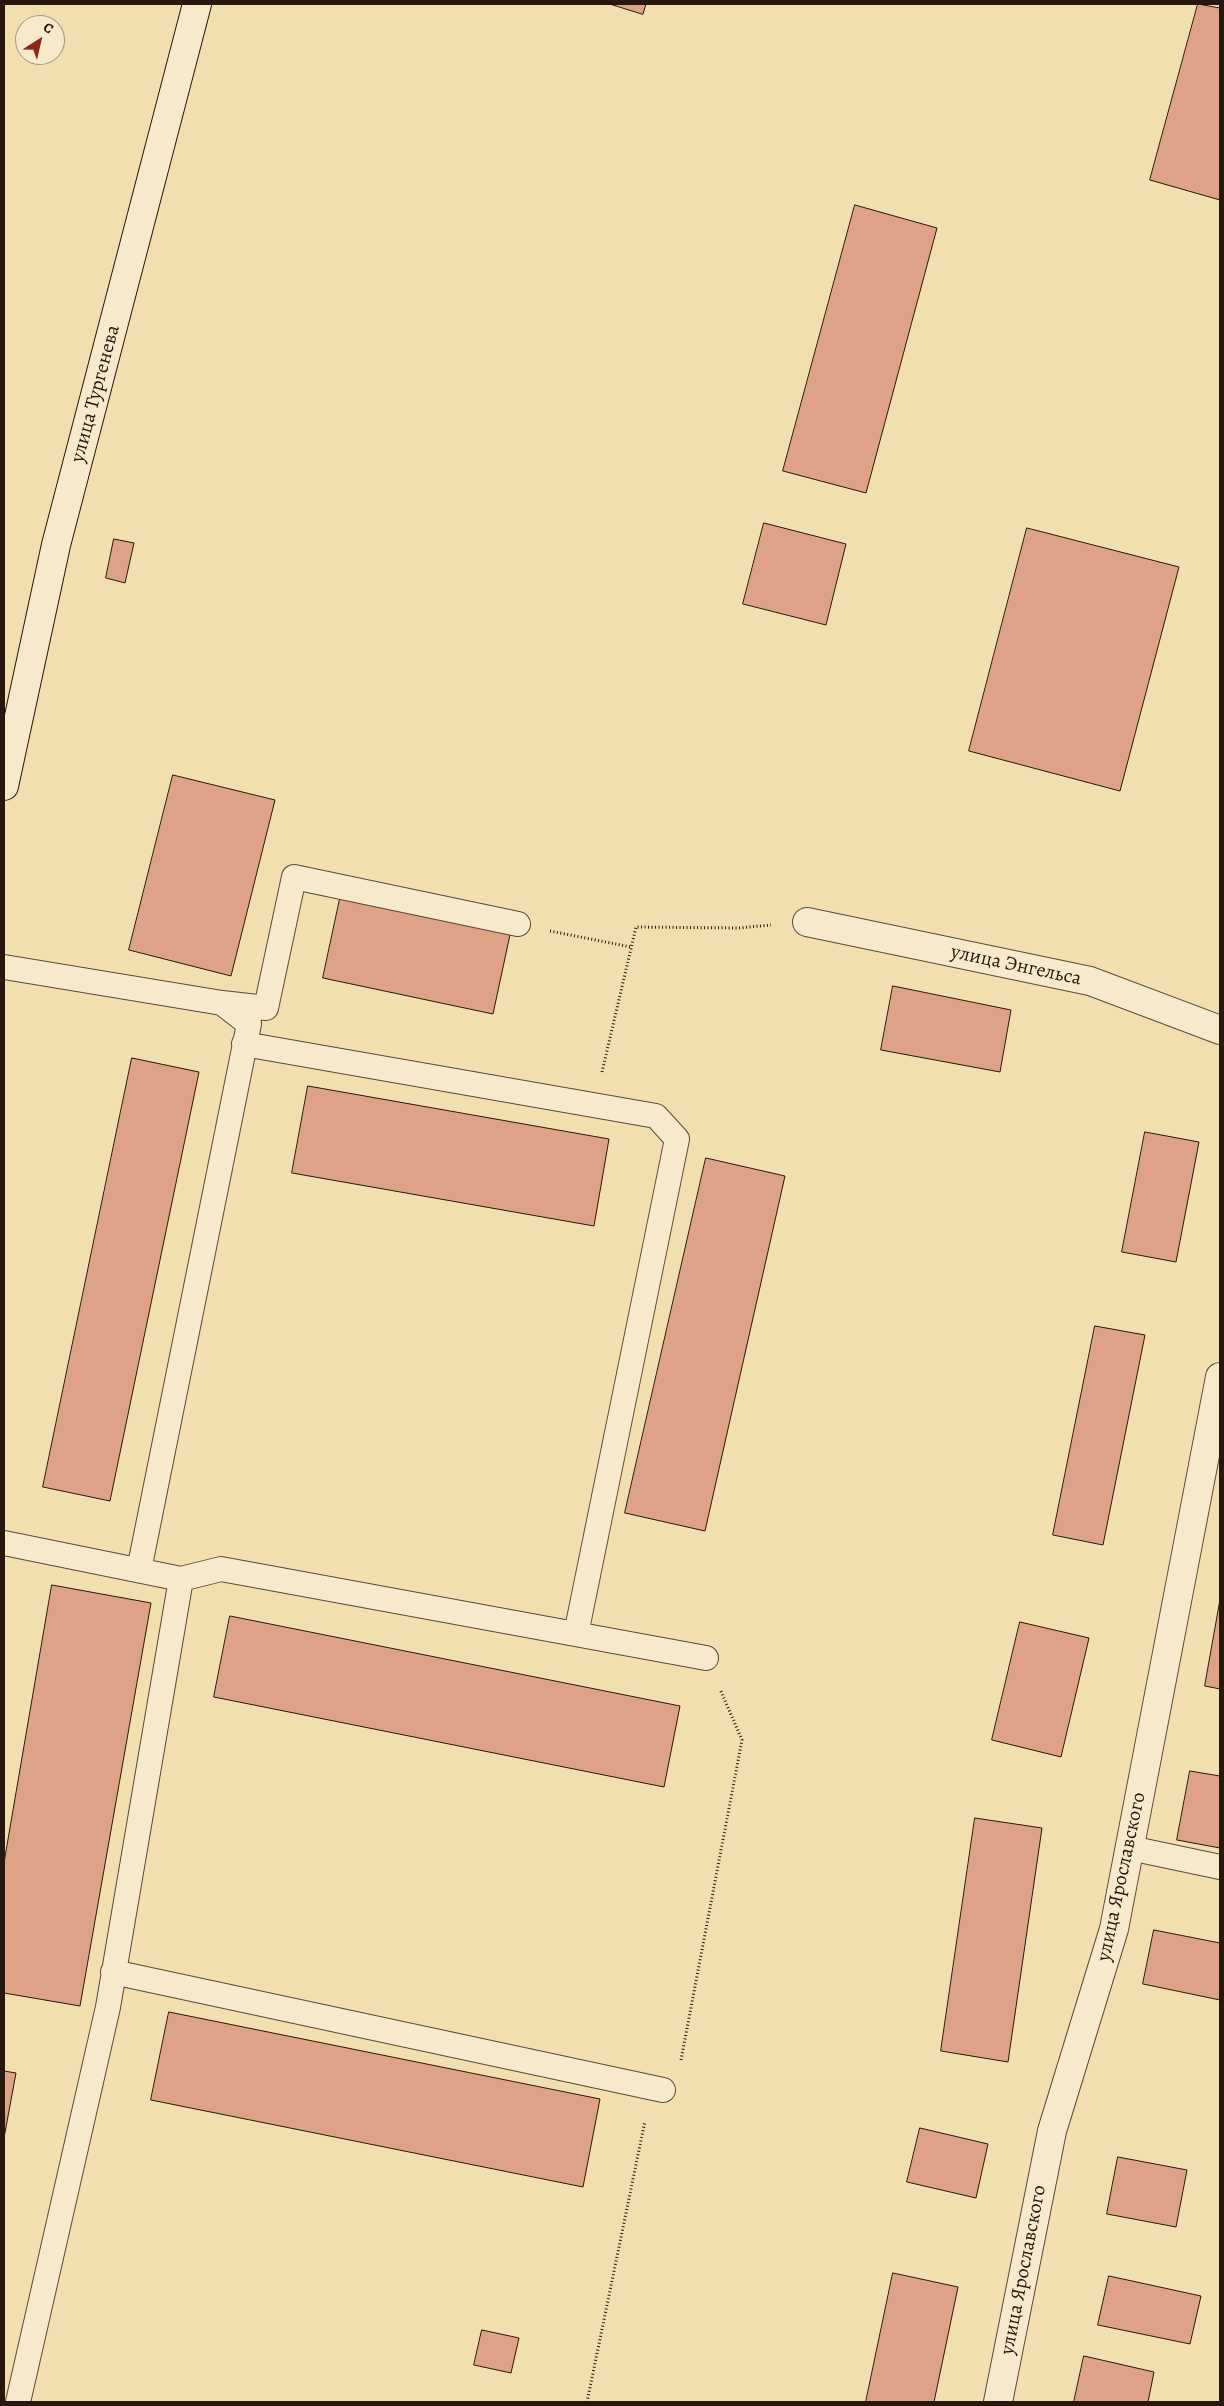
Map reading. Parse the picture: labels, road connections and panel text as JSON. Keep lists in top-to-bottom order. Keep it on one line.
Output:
{"streets":{"street":["улица Тургенева","улица Энгельса","улица Ярославского"]},"north":"top right"}
